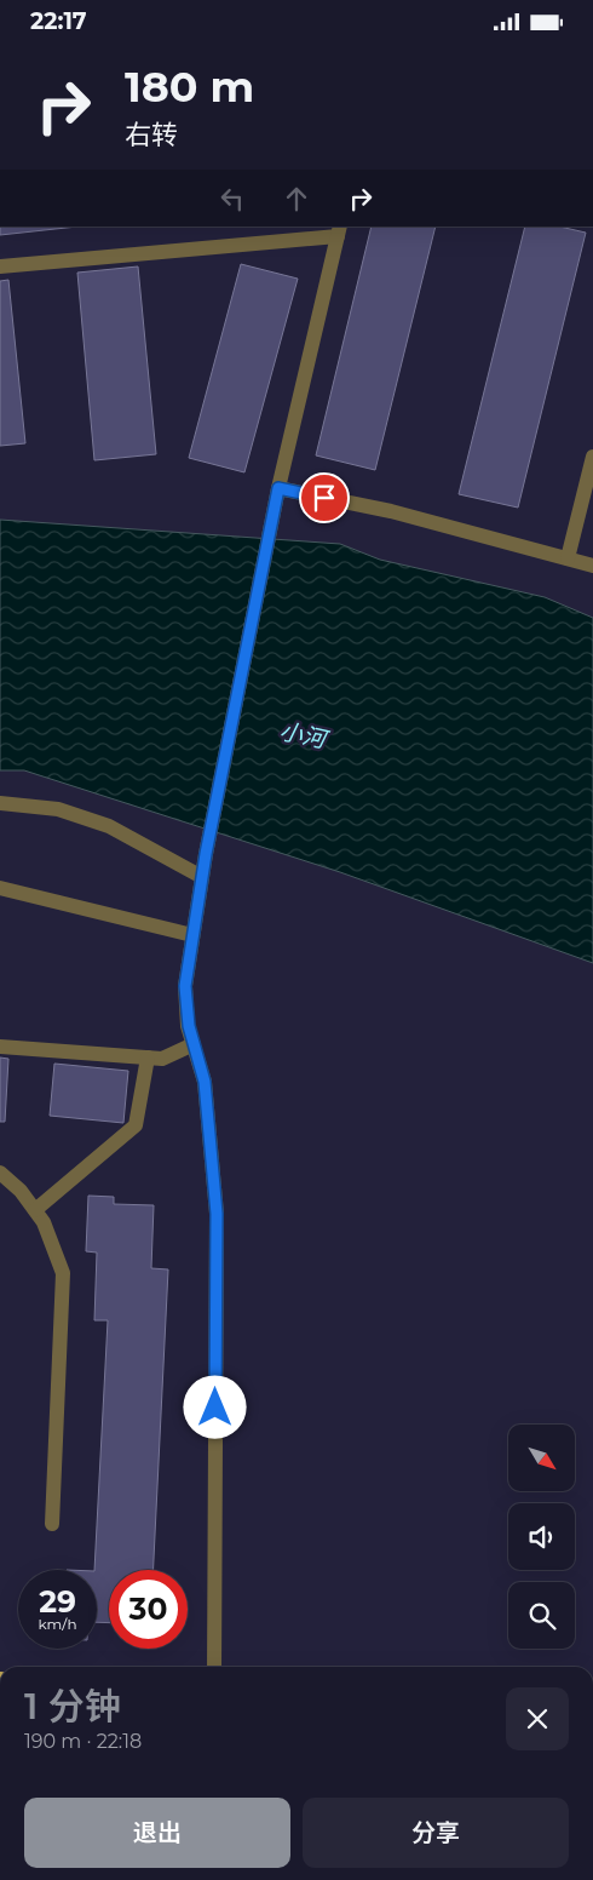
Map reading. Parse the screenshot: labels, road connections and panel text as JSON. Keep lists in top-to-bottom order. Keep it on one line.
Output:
{"water":["小河"],"north":"bottom right","page":{"status":"22:17","turn":["180 m","右转"],"speed":"29 km/h","limit":"30","heading":["1 分钟","190 m · 22:18"],"buttons":["退出","分享"]}}
